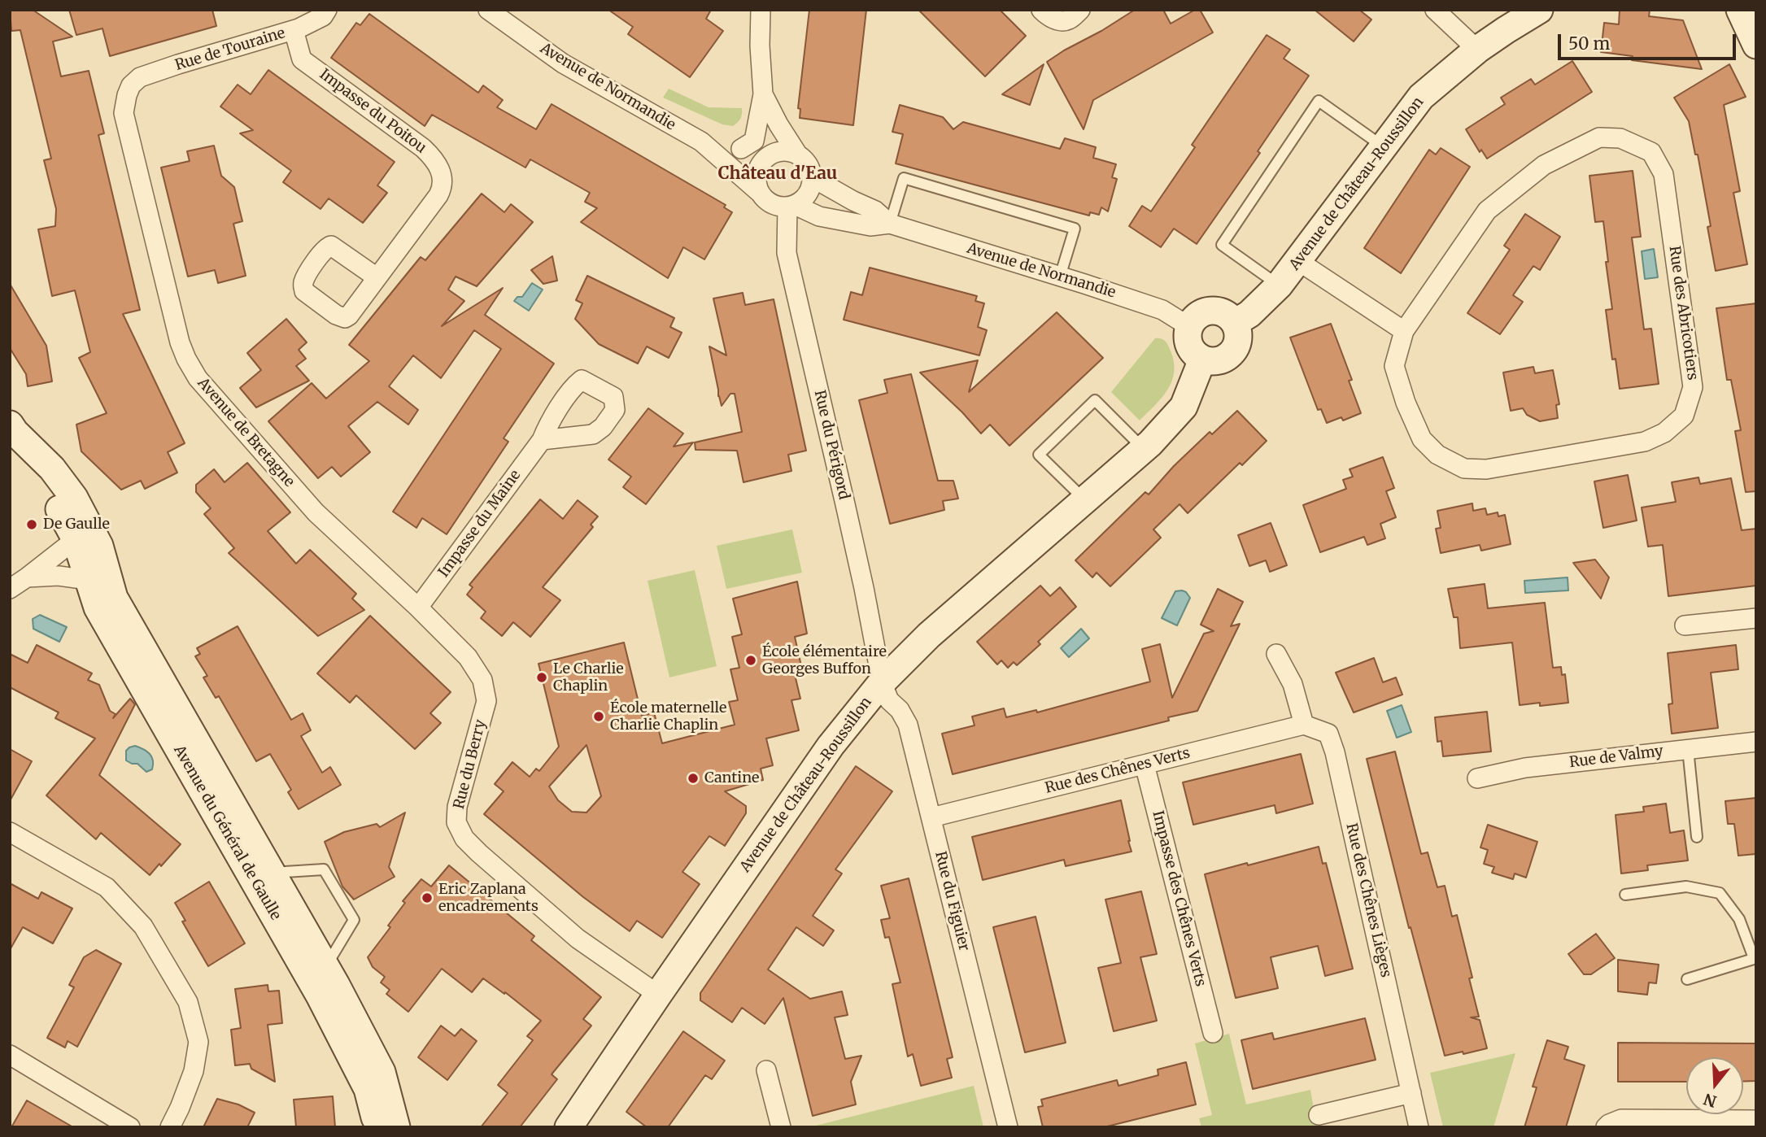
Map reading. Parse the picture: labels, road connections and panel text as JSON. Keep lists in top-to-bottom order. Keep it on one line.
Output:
{"streets":{"street":["Rue de Touraine","Avenue de Normandie","Impasse du Poitou","Avenue de Château-Roussillon","Rue des Abricotiers","Avenue de Bretagne","Rue du Périgord","Impasse du Maine","Rue de Valmy","Rue du Berry","Rue des Chênes Verts","Avenue du Général de Gaulle","Impasse des Chênes Verts","Rue des Chênes Lièges","Rue du Figuier"]},"crossings":[["Rue de Touraine","Impasse du Poitou"],["Rue de Touraine","Avenue de Bretagne"],["Avenue de Normandie","Avenue de Château-Roussillon"],["Avenue de Normandie","Rue du Périgord"],["Avenue de Château-Roussillon","Rue du Périgord"],["Avenue de Château-Roussillon","Rue du Berry"],["Avenue de Château-Roussillon","Rue du Figuier"],["Avenue de Bretagne","Impasse du Maine"],["Avenue de Bretagne","Rue du Berry"],["Rue du Périgord","Rue du Figuier"],["Rue des Chênes Verts","Impasse des Chênes Verts"],["Rue des Chênes Verts","Rue des Chênes Lièges"],["Rue des Chênes Verts","Rue du Figuier"]],"districts":["Château d'Eau"],"places":["De Gaulle","École élémentaire Georges Buffon","Le Charlie Chaplin","École maternelle Charlie Chaplin","Cantine","Eric Zaplana encadrements"],"scale_bar":"50 m","north":"bottom"}
